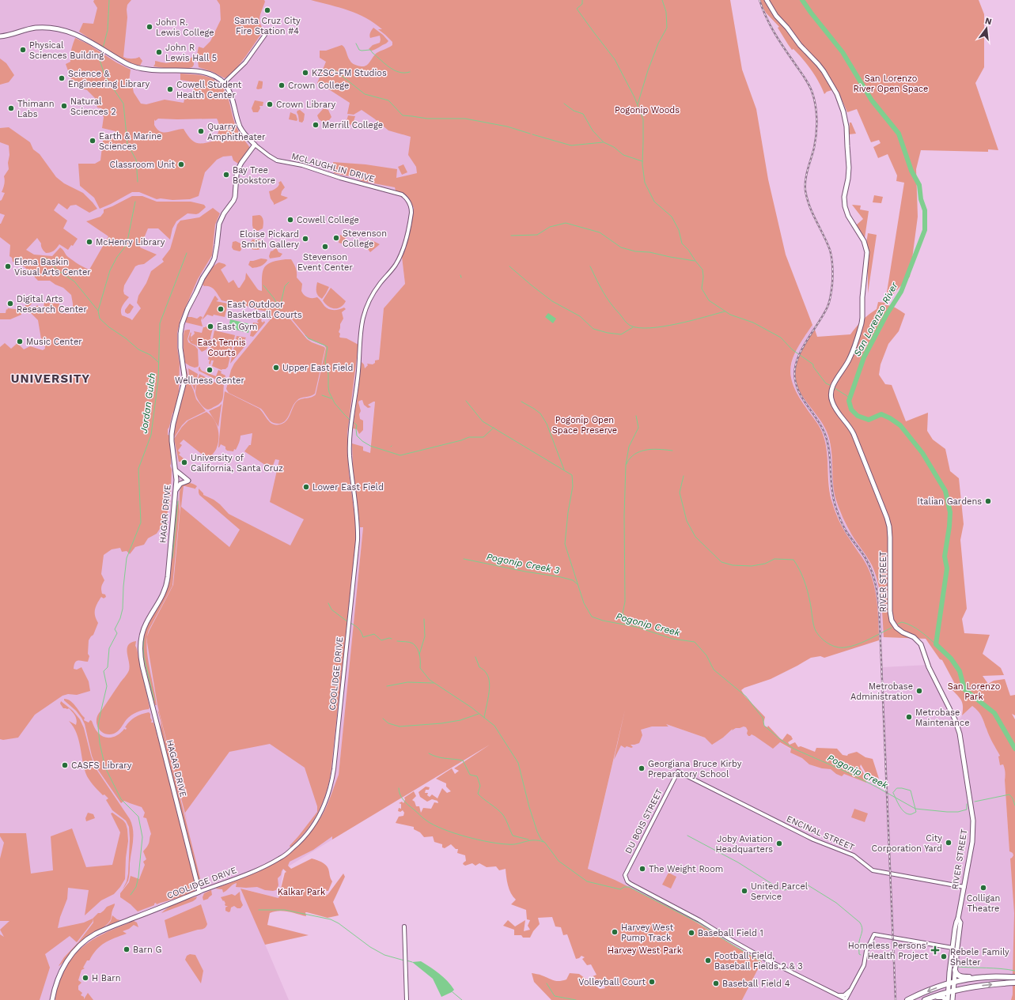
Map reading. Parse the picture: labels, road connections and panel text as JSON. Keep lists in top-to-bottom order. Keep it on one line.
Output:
{"streets":{"main road":["MCLAUGHLIN DRIVE","HAGAR DRIVE","RIVER STREET","COOLIDGE DRIVE"],"street":["DU BOIS STREET","ENCINAL STREET"]},"crossings":[["MCLAUGHLIN DRIVE","HAGAR DRIVE"],["MCLAUGHLIN DRIVE","COOLIDGE DRIVE"],["HAGAR DRIVE","COOLIDGE DRIVE"],["RIVER STREET","ENCINAL STREET"],["DU BOIS STREET","ENCINAL STREET"]],"districts":["UNIVERSITY"],"water":["San Lorenzo River","Jordan Gulch","Pogonip Creek 3","Pogonip Creek"],"parks":["San Lorenzo River Open Space","Pogonip Woods","East Tennis Courts","Pogonip Open Space Preserve","San Lorenzo Park","Kalkar Park","Harvey West Park"],"places":{"other":["Santa Cruz City Fire Station #4","John R. Lewis College","Physical Sciences Building","John R Lewis Hall 5","KZSC-FM Studios","Science & Engineering Library","Crown College","Cowell Student Health Center","Crown Library","Natural Sciences 2","Thimann Labs","Merrill College","Quarry Amphitheater","Earth & Marine Sciences","Classroom Unit","Bay Tree Bookstore","Cowell College","Stevenson College","Eloise Pickard Smith Gallery","McHenry Library","Stevenson Event Center","Elena Baskin Visual Arts Center","Digital Arts Research Center","East Outdoor Basketball Courts","East Gym","Music Center","Upper East Field","Wellness Center","University of California, Santa Cruz","Lower East Field","Italian Gardens","Metrobase Administration","Metrobase Maintenance","CASFS Library","Georgiana Bruce Kirby Preparatory School","City Corporation Yard","Joby Aviation Headquarters","The Weight Room","Colligan Theatre","United Parcel Service","Harvey West Pump Track","Baseball Field 1","Barn G","Rebele Family Shelter","Football Field, Baseball Fields 2 & 3","H Barn","Volleyball Court","Baseball Field 4"],"health":["Homeless Persons' Health Project"]},"north":"top"}
